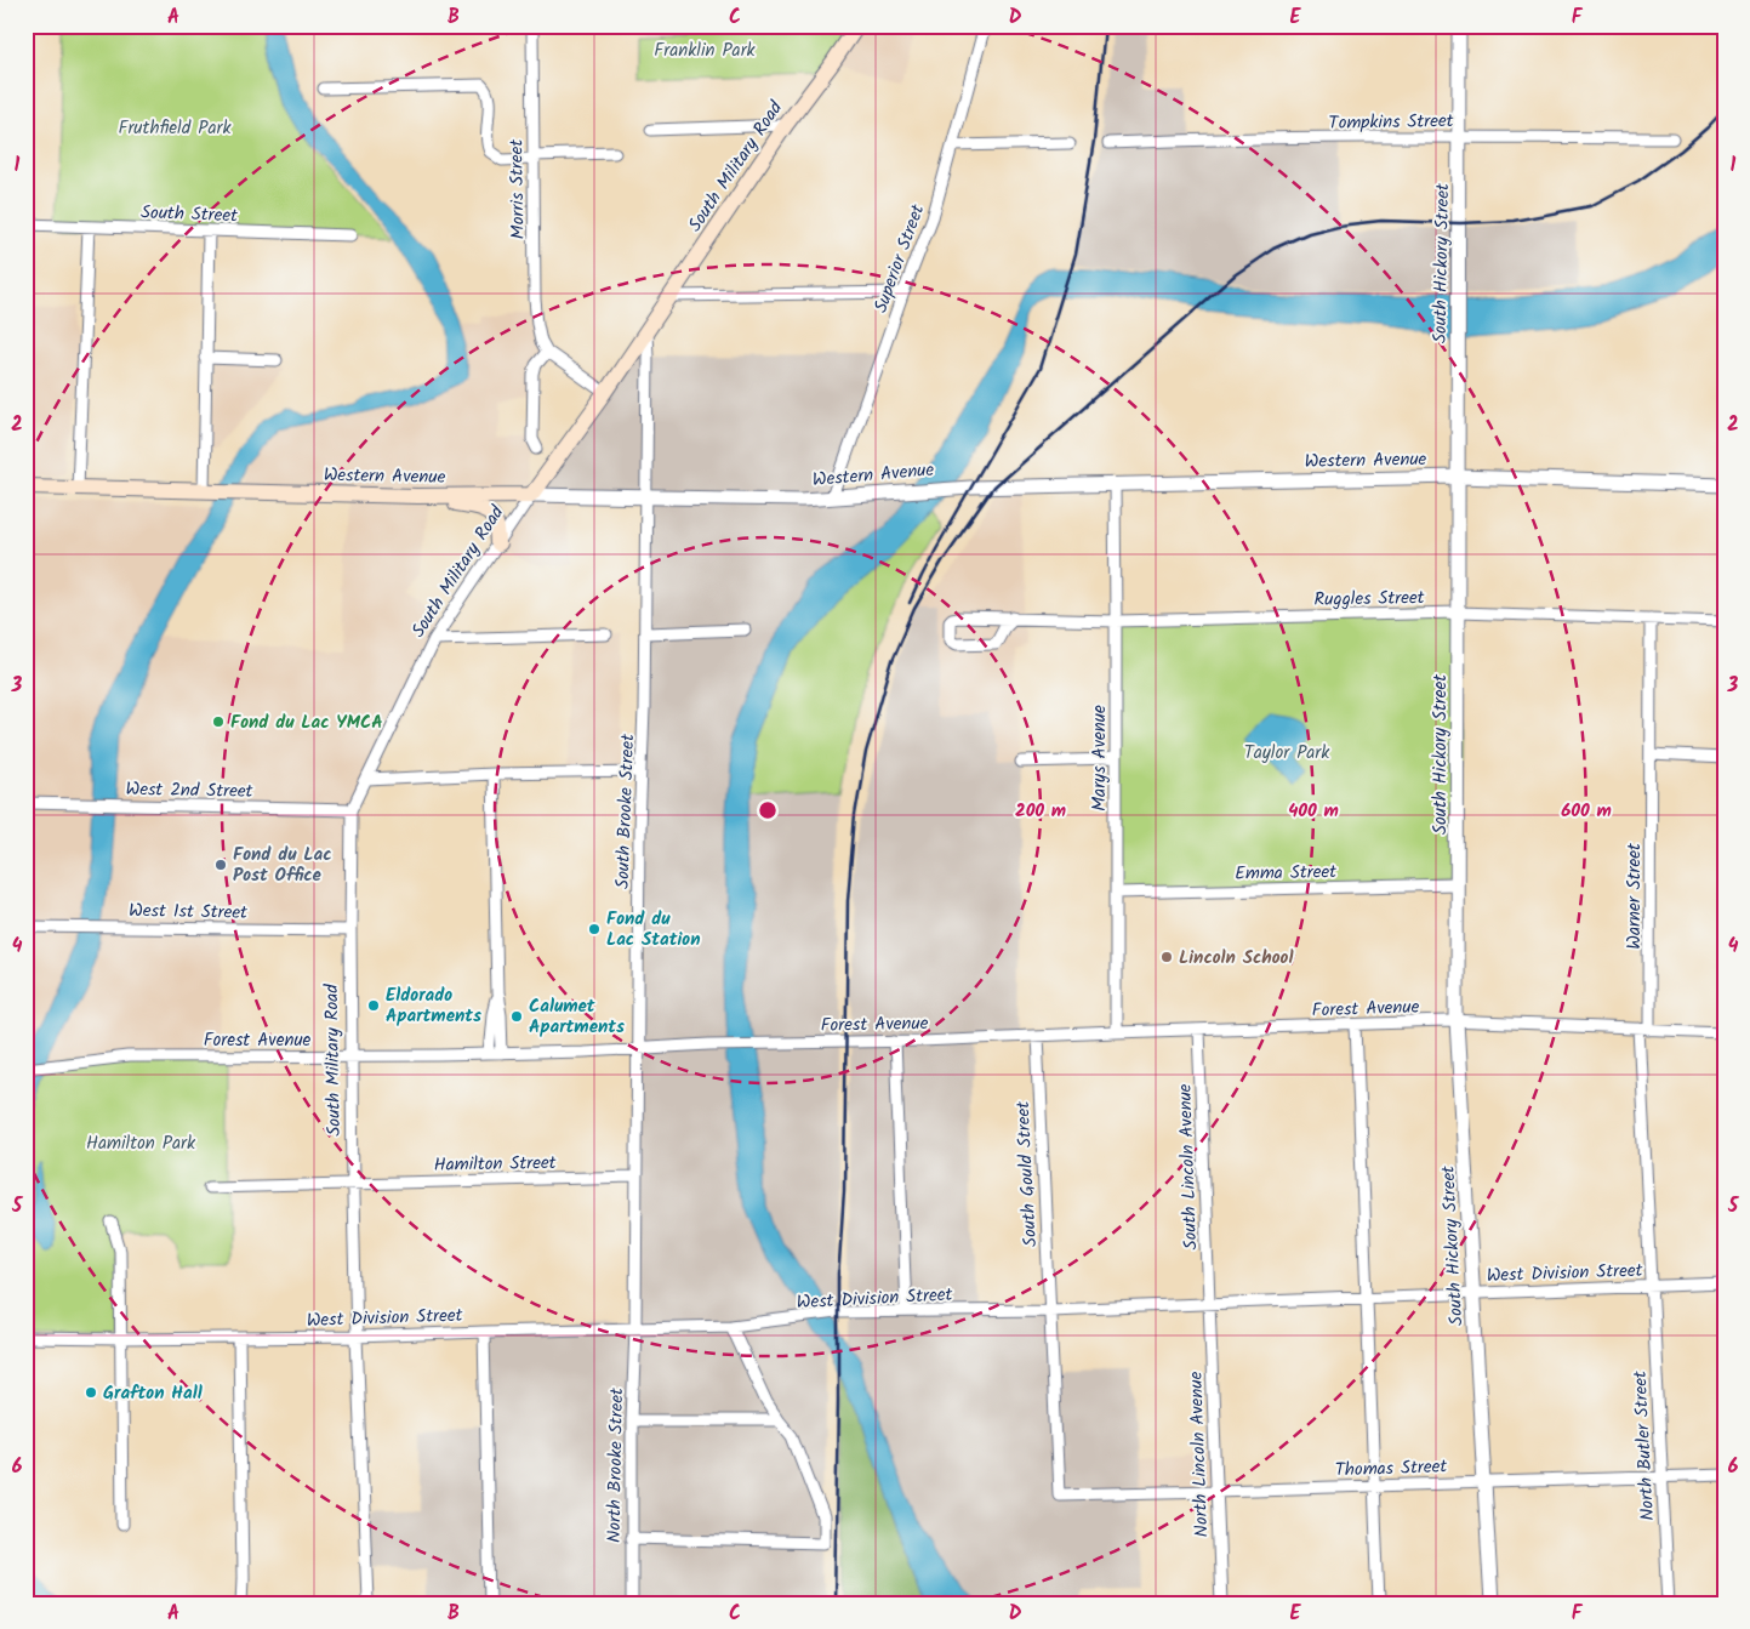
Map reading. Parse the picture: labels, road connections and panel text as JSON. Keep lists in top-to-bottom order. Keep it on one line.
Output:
{"streets":{"main road":["South Military Road","Western Avenue"],"street":["Tompkins Street","Morris Street","South Street","Superior Street","South Hickory Street","Ruggles Street","Marys Avenue","West 2nd Street","South Brooke Street","Emma Street","Warner Street","West 1st Street","Forest Avenue","Hamilton Street","South Lincoln Avenue","South Gould Street","West Division Street","North Butler Street","North Lincoln Avenue","North Brooke Street","Thomas Street"]},"crossings":[["Tompkins Street","South Hickory Street"],["South Military Road","Western Avenue"],["South Military Road","West 2nd Street"],["South Military Road","South Brooke Street"],["South Military Road","West 1st Street"],["South Military Road","Forest Avenue"],["South Military Road","Hamilton Street"],["South Military Road","West Division Street"],["Superior Street","Western Avenue"],["South Hickory Street","Western Avenue"],["South Hickory Street","Ruggles Street"],["South Hickory Street","Emma Street"],["South Hickory Street","Forest Avenue"],["South Hickory Street","West Division Street"],["South Hickory Street","Thomas Street"],["Western Avenue","Marys Avenue"],["Western Avenue","South Brooke Street"],["Ruggles Street","Marys Avenue"],["Ruggles Street","Warner Street"],["Marys Avenue","Emma Street"],["Marys Avenue","Forest Avenue"],["South Brooke Street","Forest Avenue"],["South Brooke Street","Hamilton Street"],["South Brooke Street","West Division Street"],["South Brooke Street","North Brooke Street"],["Warner Street","Forest Avenue"],["Warner Street","West Division Street"],["Warner Street","North Butler Street"],["Forest Avenue","South Lincoln Avenue"],["Forest Avenue","South Gould Street"],["South Lincoln Avenue","West Division Street"],["South Lincoln Avenue","North Lincoln Avenue"],["South Gould Street","West Division Street"],["South Gould Street","Thomas Street"],["West Division Street","North Butler Street"],["West Division Street","North Lincoln Avenue"],["West Division Street","North Brooke Street"],["North Butler Street","Thomas Street"],["North Lincoln Avenue","Thomas Street"]],"parks":["Franklin Park","Fruthfield Park","Taylor Park","Hamilton Park"],"places":["Fond du Lac YMCA","Fond du Lac Post Office","Fond du Lac Station","Lincoln School","Eldorado Apartments","Calumet Apartments","Grafton Hall"],"grid":{"columns":["A","B","C","D","E","F"],"rows":["1","2","3","4","5","6"]},"rings":["200 m","400 m","600 m"]}
